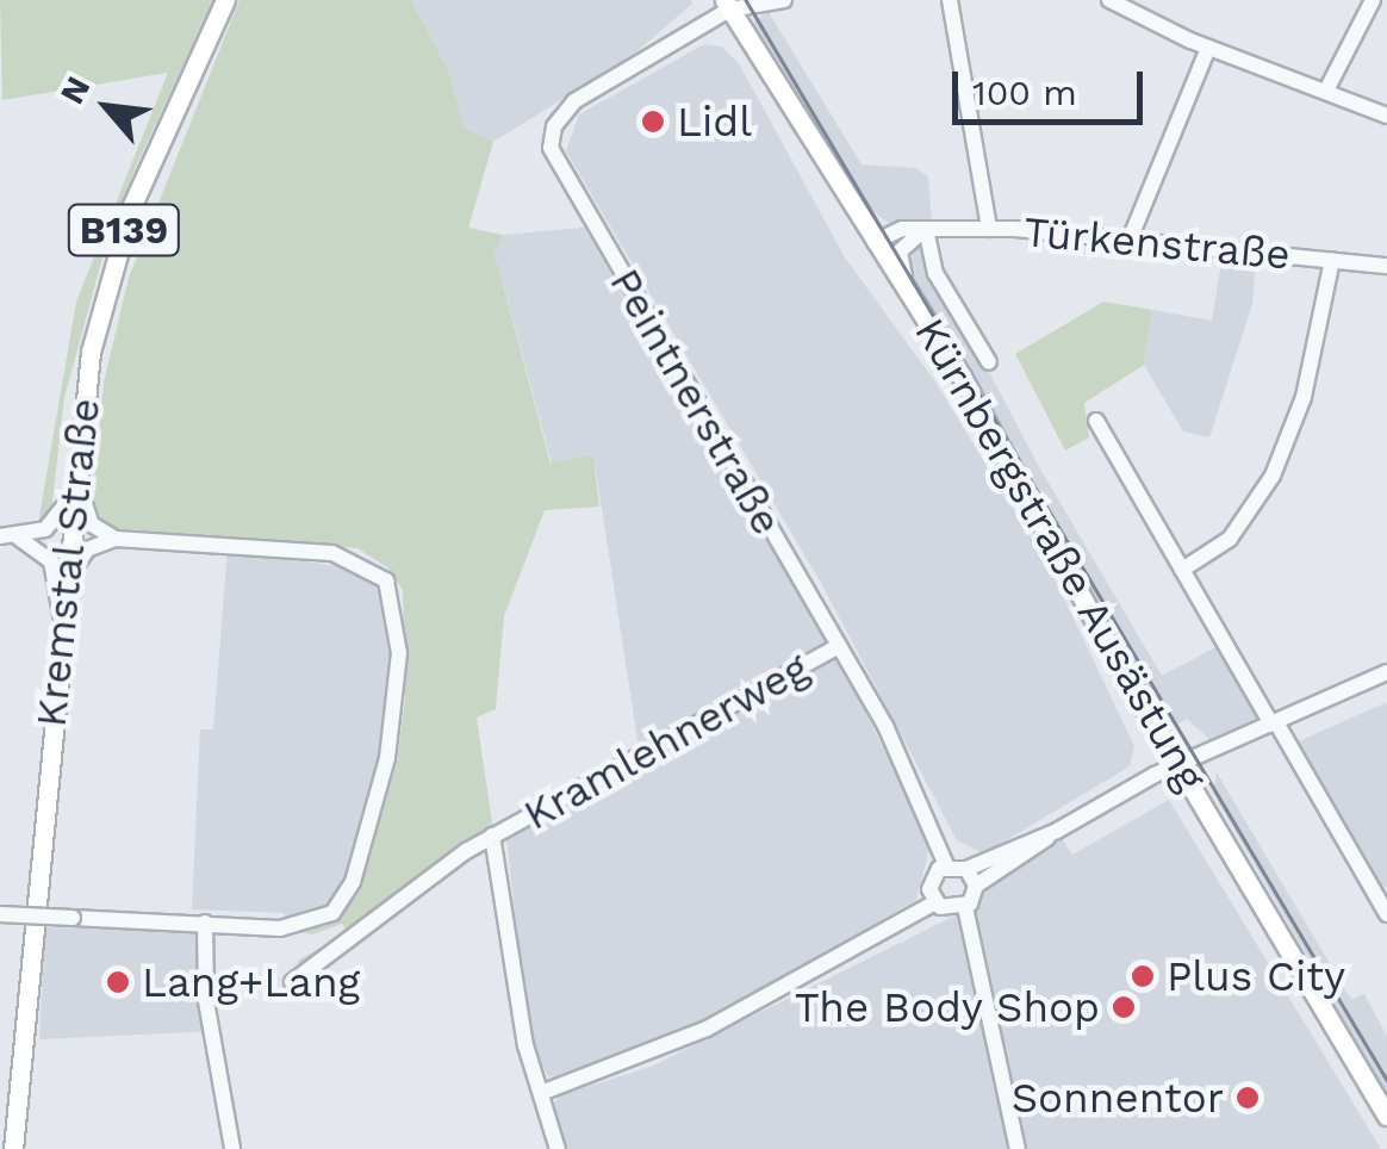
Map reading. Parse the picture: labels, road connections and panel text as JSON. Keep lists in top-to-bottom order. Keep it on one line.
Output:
{"streets":{"main road":["B139","Kürnbergstraße Ausästung","Kremstal Straße"],"street":["Türkenstraße","Peintnerstraße","Kramlehnerweg"]},"crossings":[["Türkenstraße","Kürnbergstraße Ausästung"],["Peintnerstraße","Kürnbergstraße Ausästung"],["Peintnerstraße","Kramlehnerweg"]],"places":["Lidl","Plus City","Lang+Lang","The Body Shop","Sonnentor"],"scale_bar":"100 m","north":"top left"}
